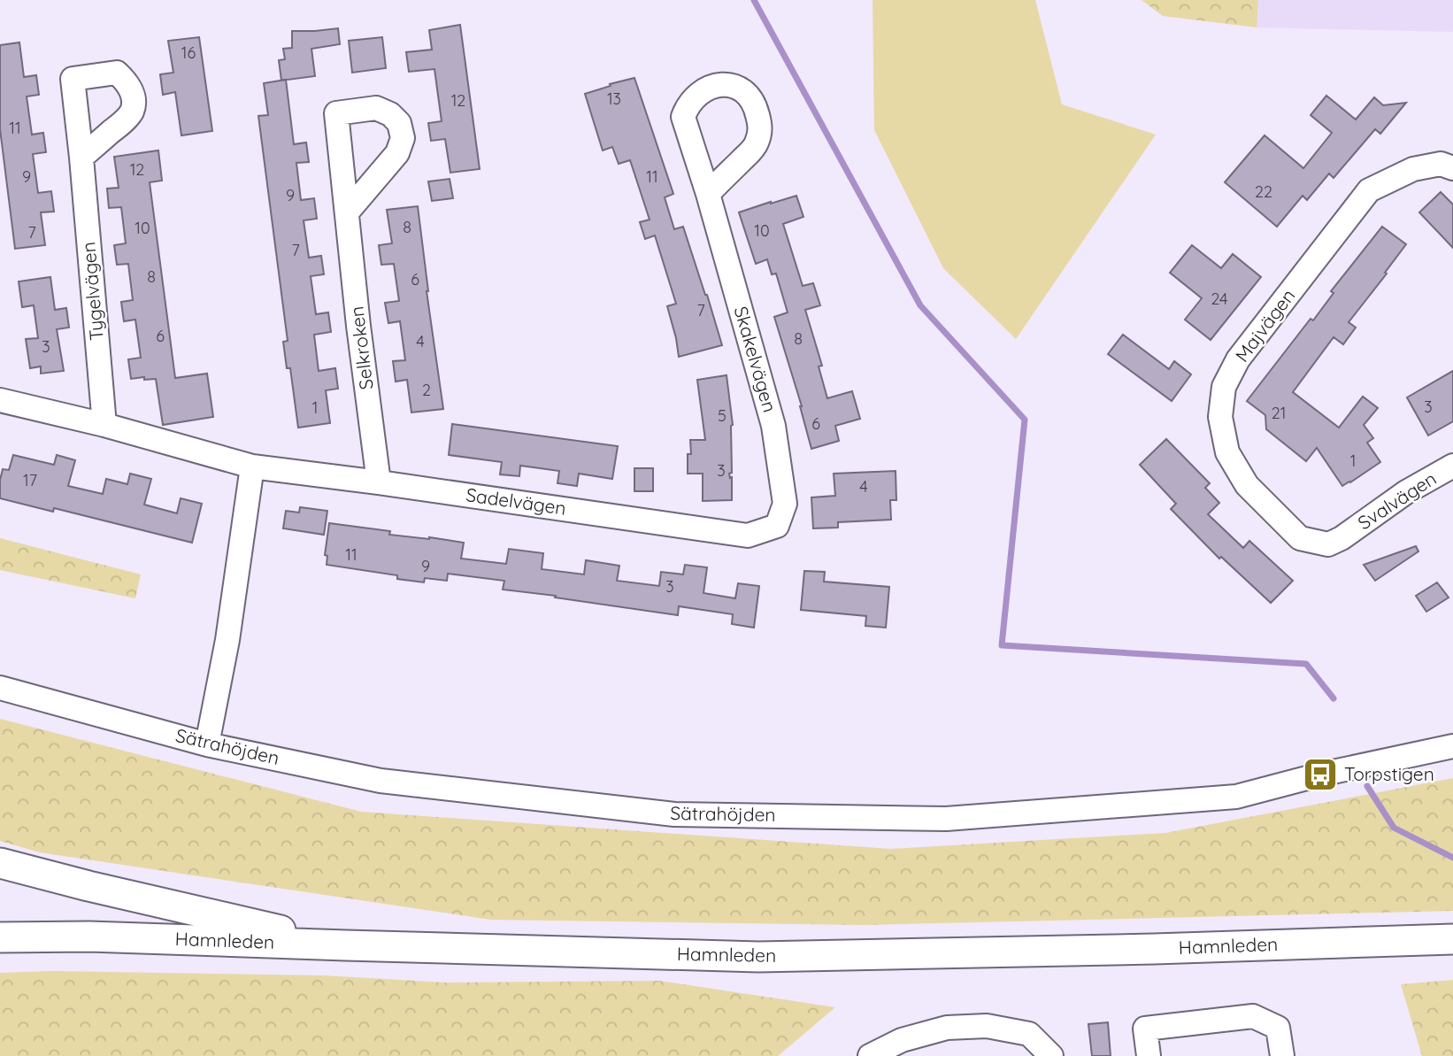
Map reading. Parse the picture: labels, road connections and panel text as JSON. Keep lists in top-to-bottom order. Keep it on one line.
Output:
{"streets":{"main road":["Hamnleden"],"street":["Tygelvägen","Majvägen","Selkroken","Skakelvägen","Svalvägen","Sadelvägen","Sätrahöjden"]},"crossings":[["Tygelvägen","Sadelvägen"],["Majvägen","Svalvägen"],["Selkroken","Sadelvägen"],["Skakelvägen","Sadelvägen"]],"places":{"bus stop":["Torpstigen"]},"house_numbers":["16","13","12","11","12","9","11","22","9","8","10","10","7","7","8","6","24","7","6","8","4","3","2","3","1","21","5","6","1","3","17","4","11","9","3"]}
